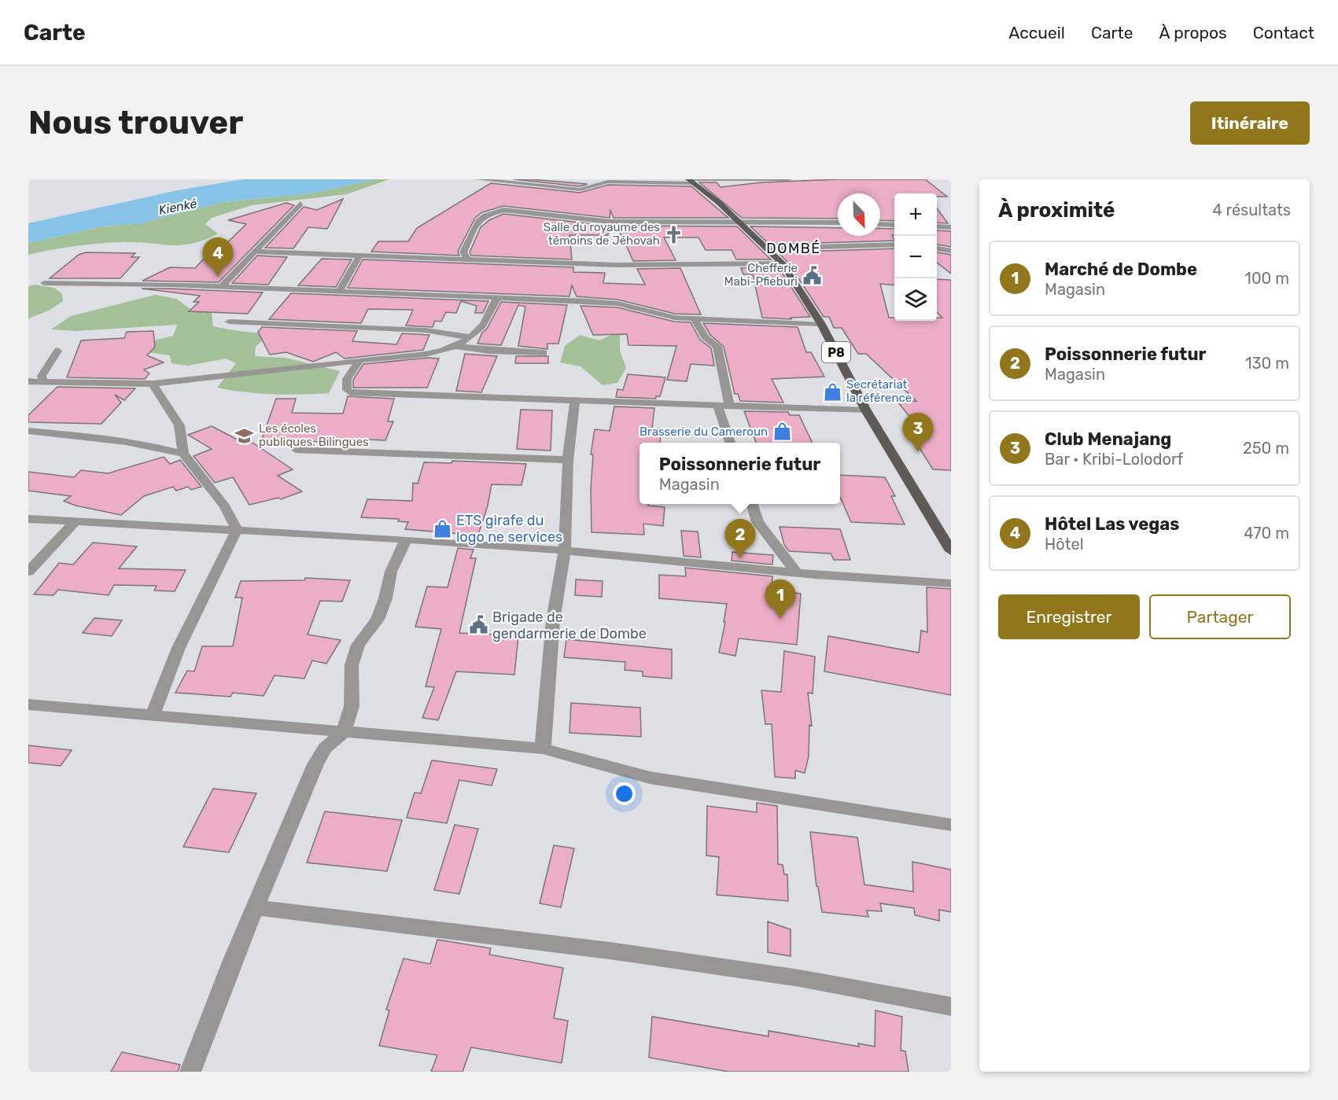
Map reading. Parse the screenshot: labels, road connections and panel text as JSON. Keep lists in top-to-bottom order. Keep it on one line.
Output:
{"streets":{"main road":["P8"]},"districts":["DOMBÉ"],"water":["Kienké"],"places":{"church":["Salle du royaume des témoins de Jéhovah"],"public building":["Chefferie Mabi-Pfieburi","Brigade de gendarmerie de Dombe"],"shop":["Secrétariat la référence","Brasserie du Cameroun","ETS girafe du logo ne services"],"school or university":["Les écoles publiques. Bilingues"]},"north":"bottom right","page":{"header":"Carte","nav":["Accueil","Carte","À propos","Contact"],"buttons":["Itinéraire",["Enregistrer","Partager"]],"title":"Nous trouver","heading":["À proximité","4 résultats"],"map_buttons":["+","−"],"pins":["4","3","2","1"],"list":[{"mark":"1","name":"Marché de Dombe","note":"Magasin","value":"100 m"},{"mark":"2","name":"Poissonnerie futur","note":"Magasin","value":"130 m"},{"mark":"3","name":"Club Menajang","note":"Bar · Kribi-Lolodorf","value":"250 m"},{"mark":"4","name":"Hôtel Las vegas","note":"Hôtel","value":"470 m"}],"popup":["Poissonnerie futur","Magasin"]}}
